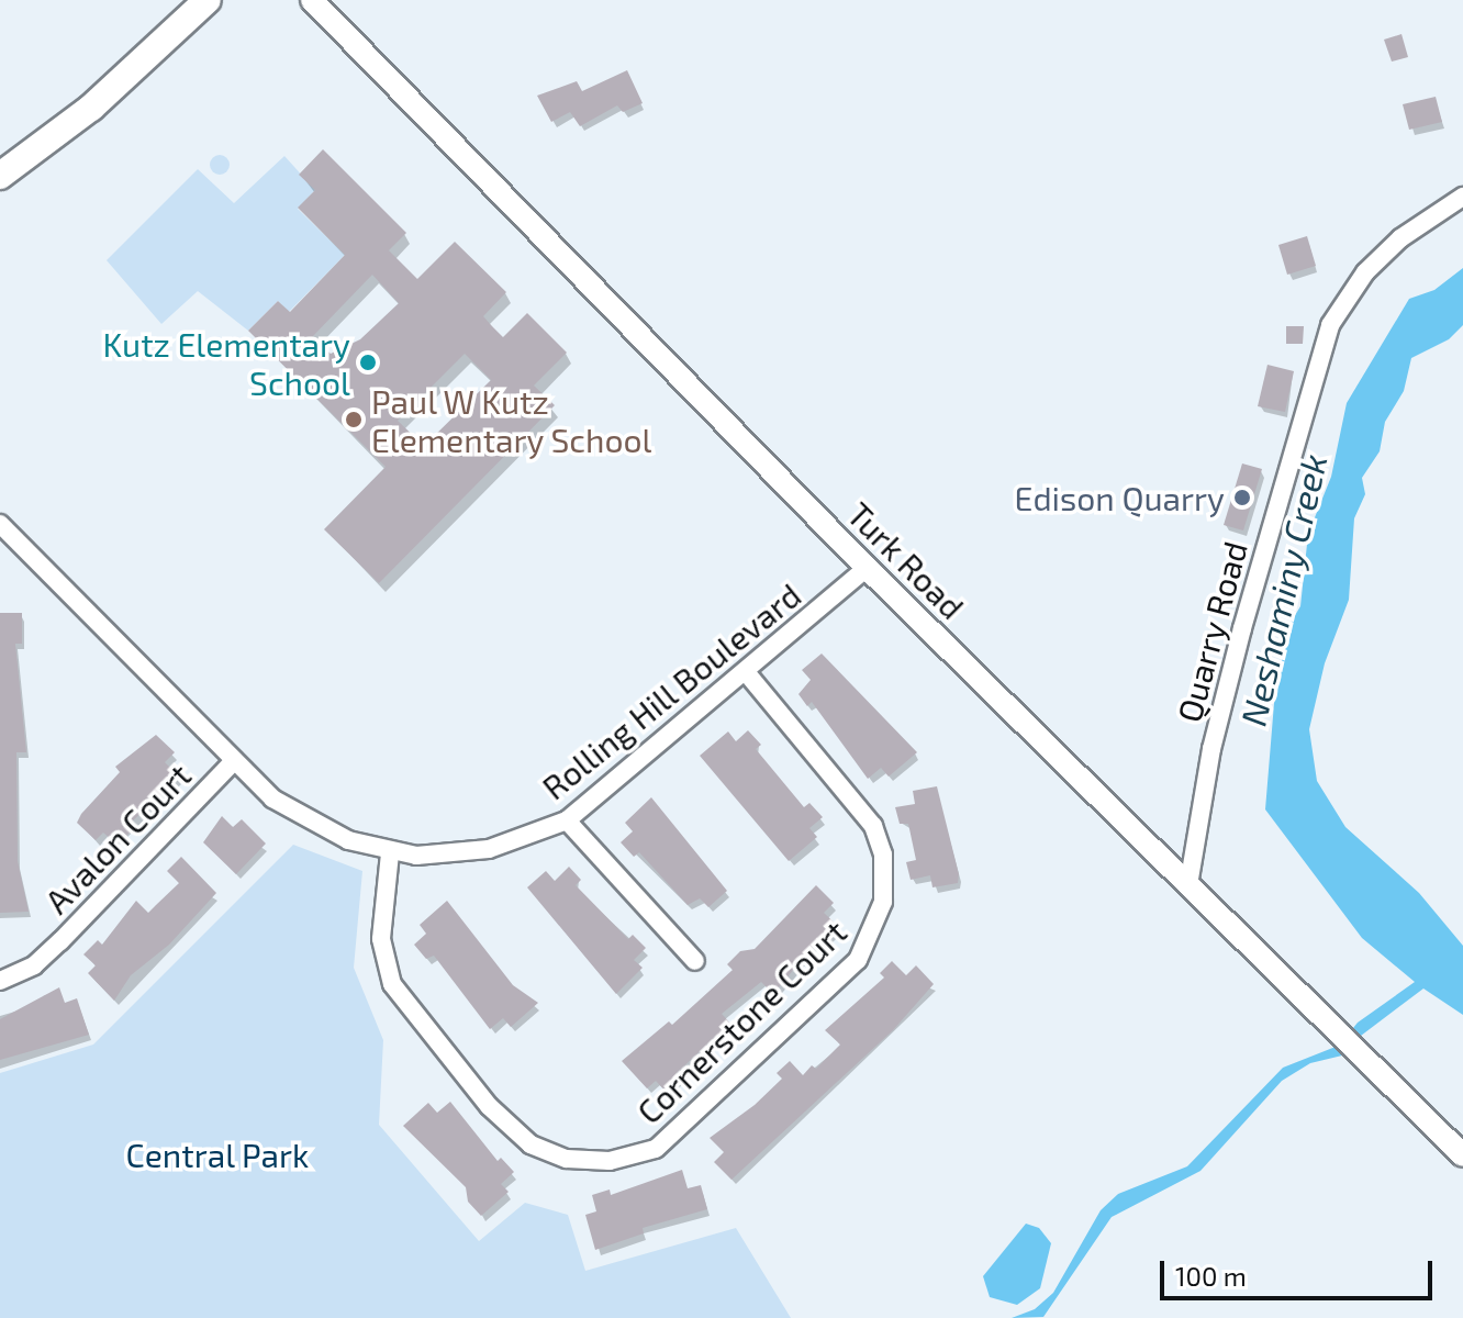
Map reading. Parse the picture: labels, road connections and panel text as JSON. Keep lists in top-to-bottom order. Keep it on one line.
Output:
{"streets":{"street":["Turk Road","Quarry Road","Rolling Hill Boulevard","Avalon Court","Cornerstone Court"]},"crossings":[["Turk Road","Quarry Road"],["Turk Road","Rolling Hill Boulevard"],["Rolling Hill Boulevard","Avalon Court"],["Rolling Hill Boulevard","Cornerstone Court"]],"water":["Neshaminy Creek"],"parks":["Central Park"],"places":["Kutz Elementary School","Paul W Kutz Elementary School","Edison Quarry"],"scale_bar":"100 m"}
